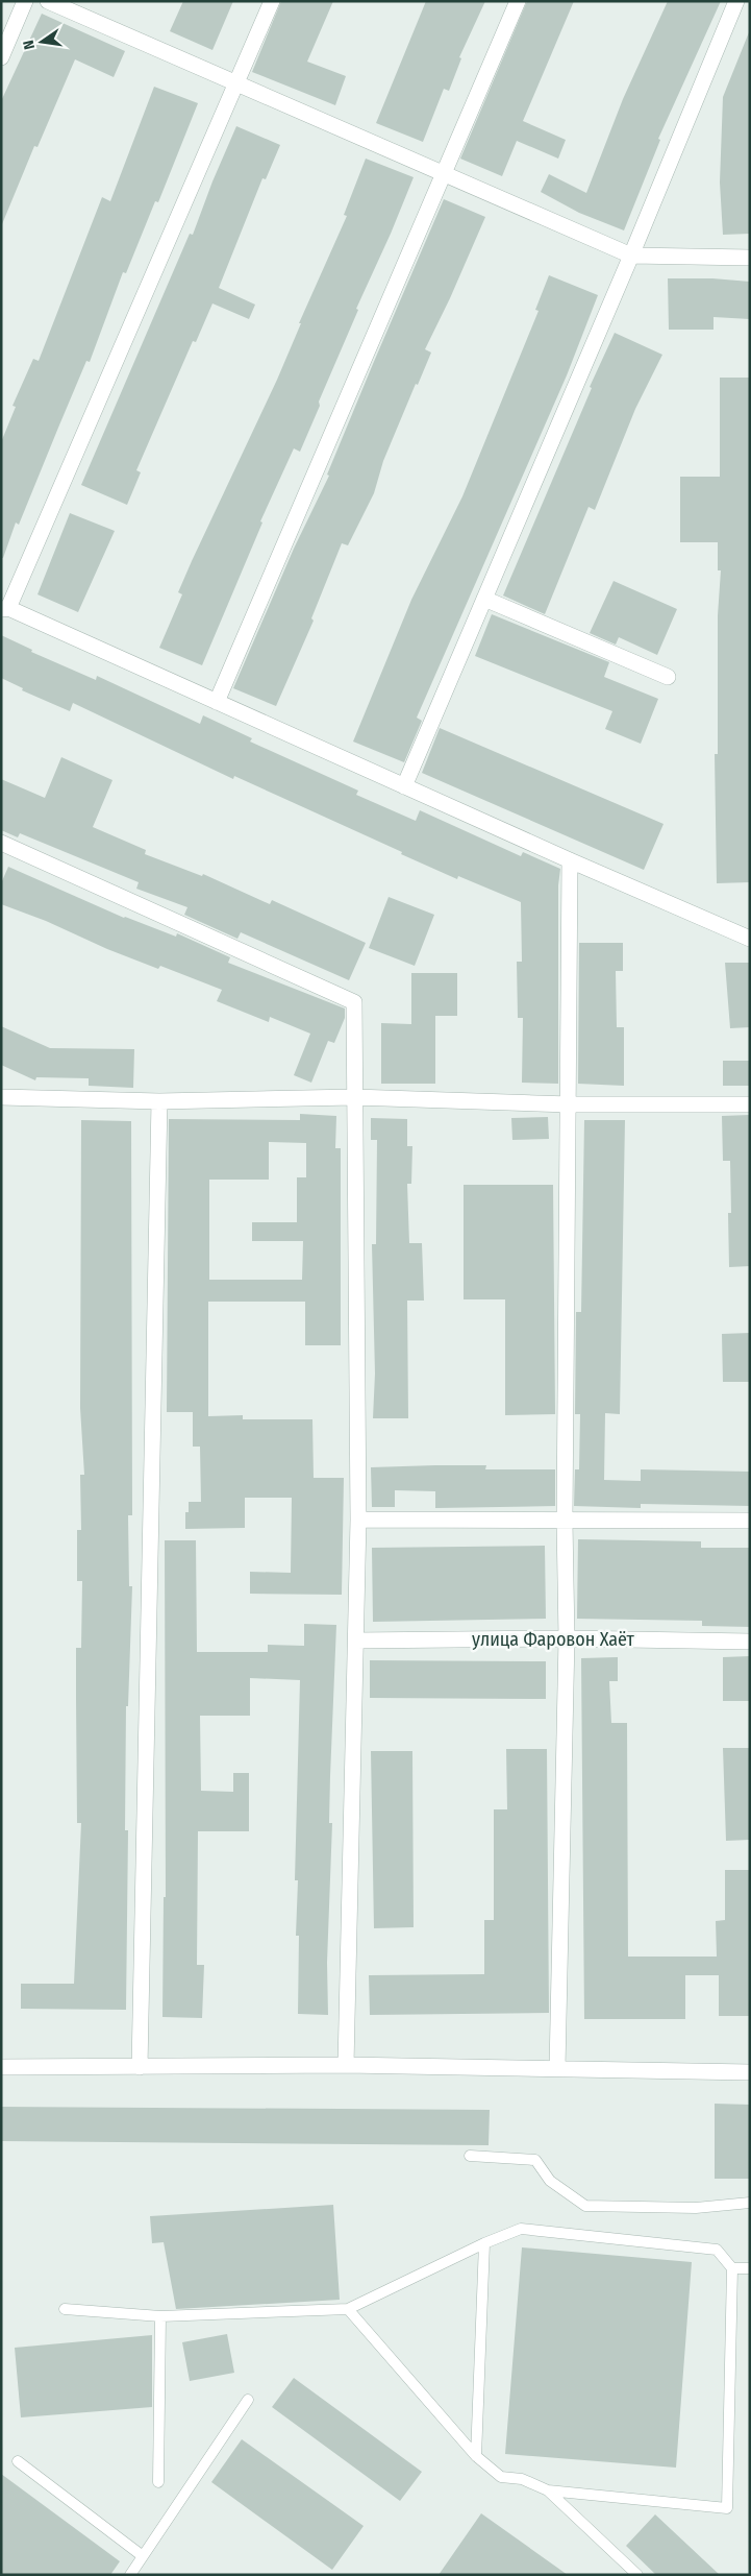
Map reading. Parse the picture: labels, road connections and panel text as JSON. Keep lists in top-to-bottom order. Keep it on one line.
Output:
{"streets":{"street":["улица Фаровон Хаёт"]},"north":"left"}
